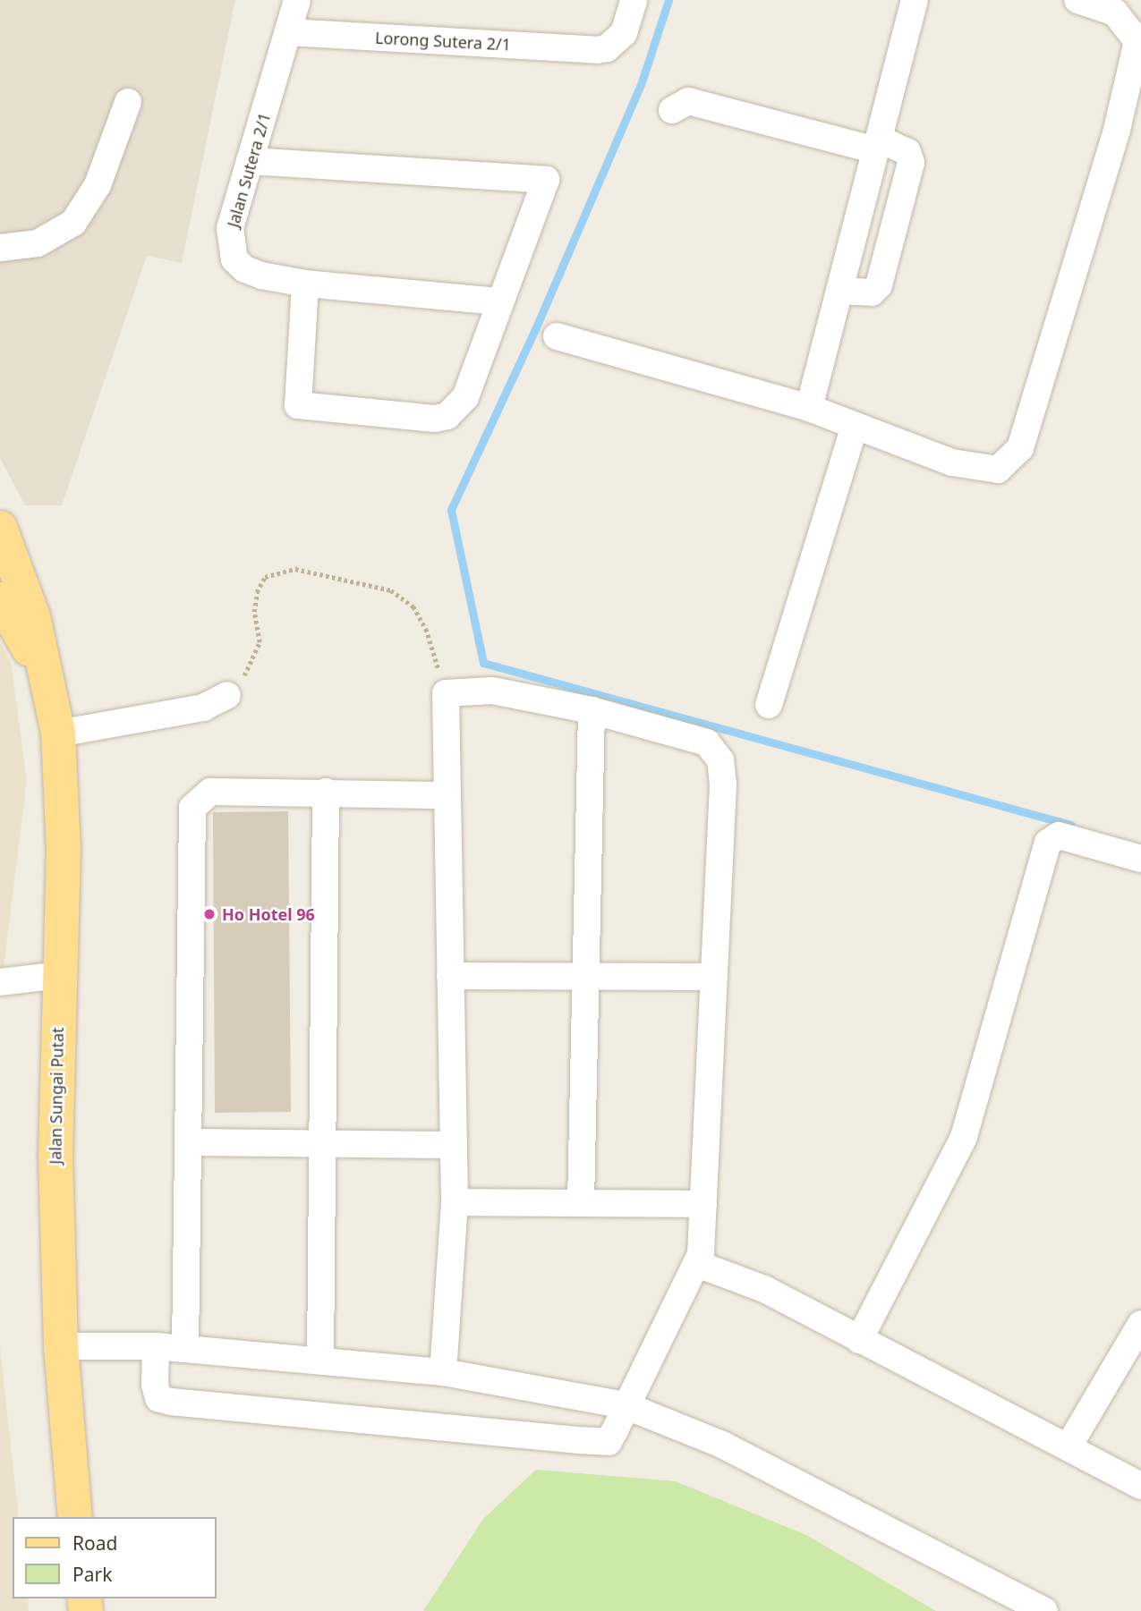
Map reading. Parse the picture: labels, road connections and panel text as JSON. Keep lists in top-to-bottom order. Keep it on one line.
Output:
{"streets":{"main road":["Jalan Sungai Putat"],"street":["Lorong Sutera 2/1","Jalan Sutera 2/1"]},"crossings":[["Lorong Sutera 2/1","Jalan Sutera 2/1"]],"places":["Ho Hotel 96"],"legend":["Road","Park"]}
